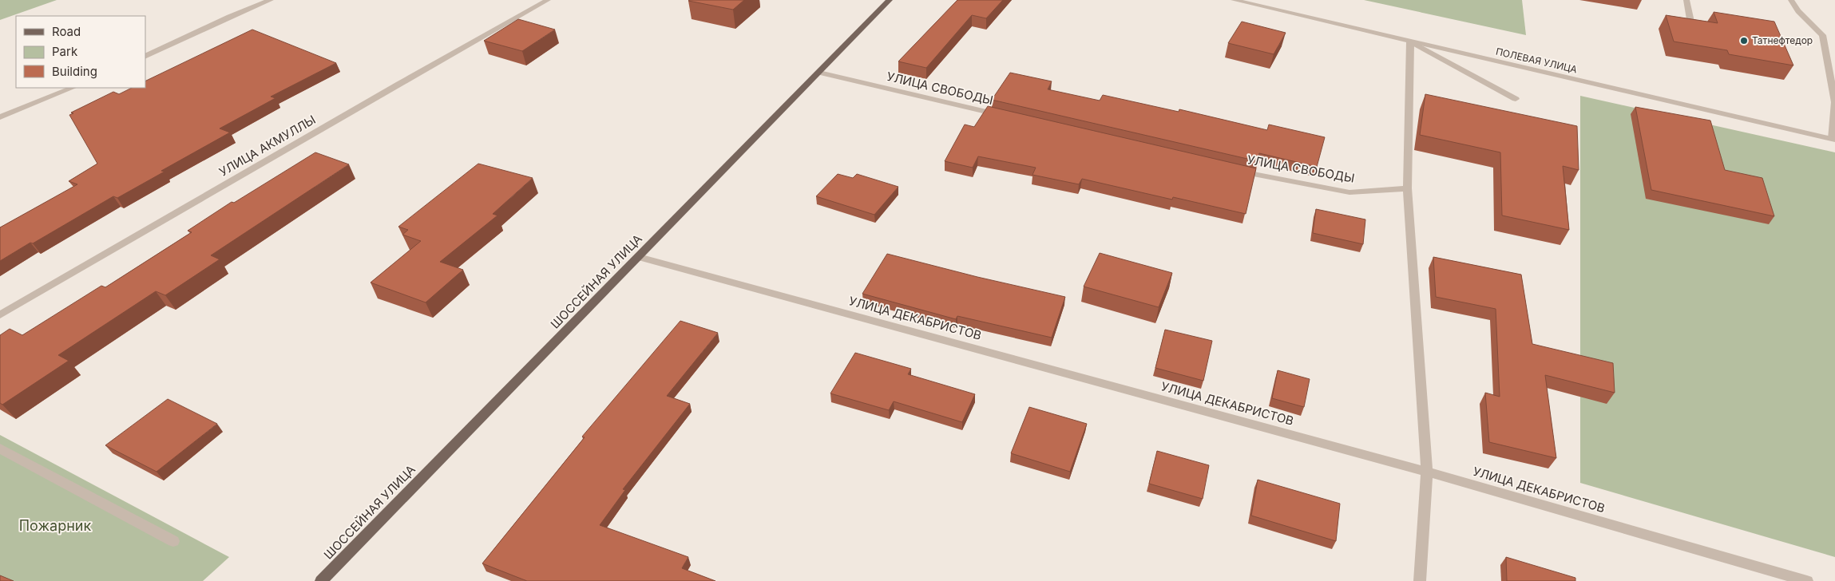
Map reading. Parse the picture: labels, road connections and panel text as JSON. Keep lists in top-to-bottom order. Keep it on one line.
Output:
{"streets":{"main road":["ШОССЕЙНАЯ УЛИЦА"],"street":["ПОЛЕВАЯ УЛИЦА","УЛИЦА СВОБОДЫ","УЛИЦА АКМУЛЛЫ","УЛИЦА ДЕКАБРИСТОВ"]},"crossings":[["УЛИЦА СВОБОДЫ","ШОССЕЙНАЯ УЛИЦА"],["ШОССЕЙНАЯ УЛИЦА","УЛИЦА ДЕКАБРИСТОВ"]],"parks":["Пожарник"],"places":["Татнефтедор"],"legend":["Road","Park","Building"]}
